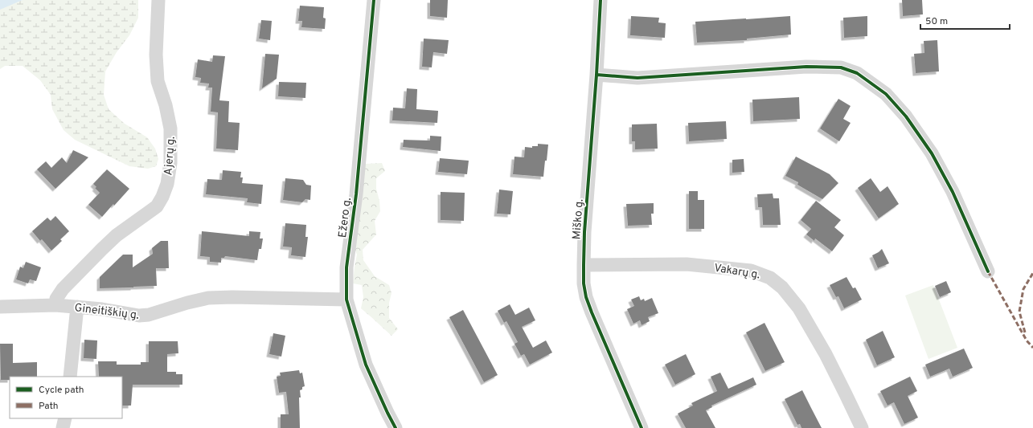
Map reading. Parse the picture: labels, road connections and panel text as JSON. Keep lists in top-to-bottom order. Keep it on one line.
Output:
{"streets":{"street":["Ajerų g.","Ežero g.","Miško g.","Vakarų g.","Gineitiškių g."]},"crossings":[["Ajerų g.","Gineitiškių g."],["Ežero g.","Gineitiškių g."],["Miško g.","Vakarų g."]],"legend":["Cycle path","Path"],"scale_bar":"50 m"}
